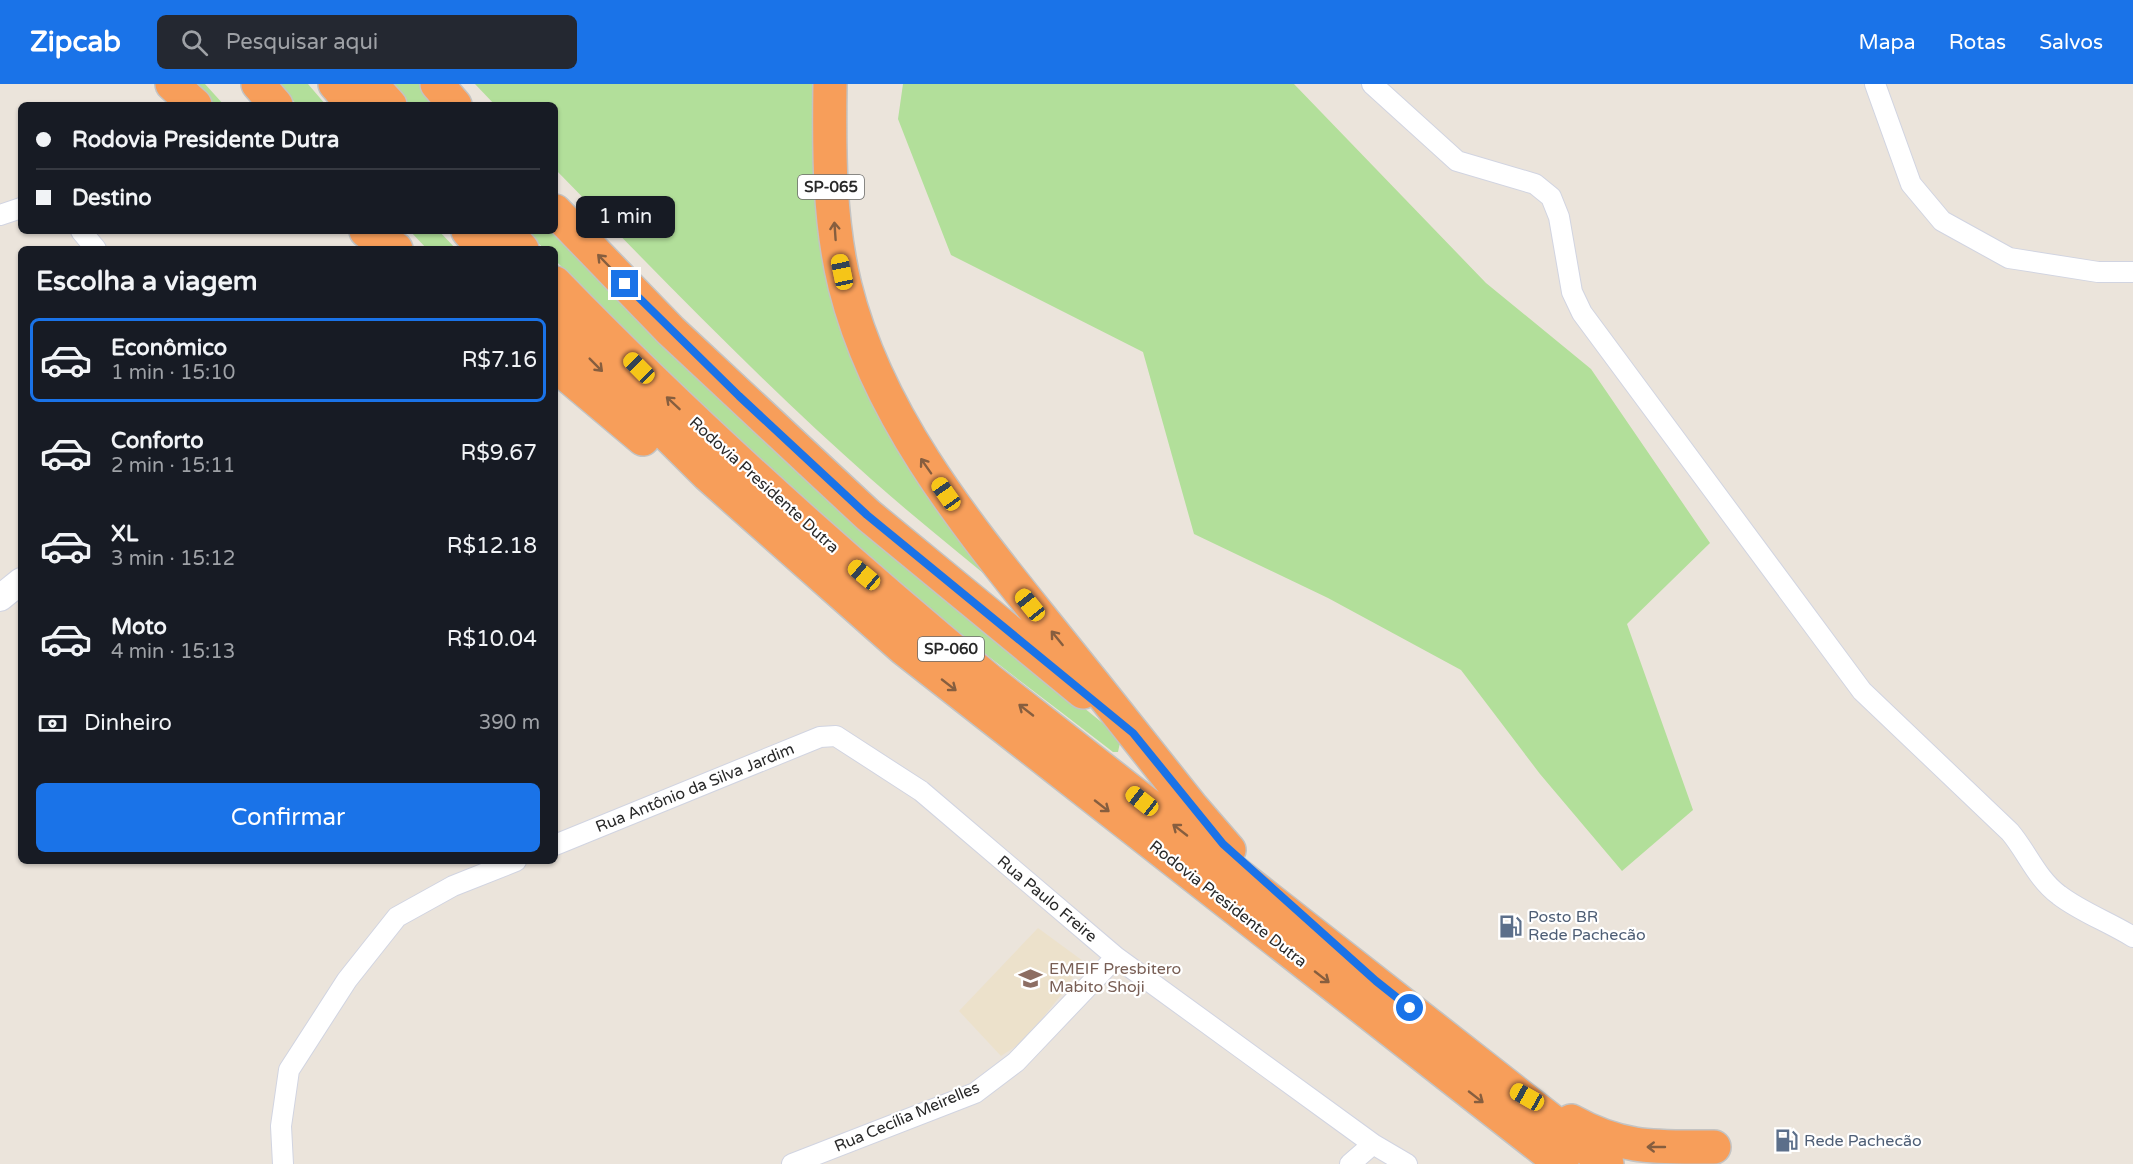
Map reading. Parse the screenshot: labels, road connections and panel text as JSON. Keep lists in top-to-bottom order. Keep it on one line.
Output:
{"streets":{"highway":["SP-065","Rodovia Presidente Dutra","SP-060"],"street":["Rua Antônio da Silva Jardim","Rua Paulo Freire","Rua Cecília Meirelles"]},"crossings":[["Rodovia Presidente Dutra","SP-060"],["Rua Antônio da Silva Jardim","Rua Paulo Freire"],["Rua Paulo Freire","Rua Cecília Meirelles"]],"places":{"fuel station":["Posto BR Rede Pachecão","Rede Pachecão"],"school or university":["EMEIF Presbitero Mabito Shoji"]},"page":{"header":"Zipcab","search":"Pesquisar aqui","nav":["Mapa","Rotas","Salvos"],"banner":["Rodovia Presidente Dutra","Destino"],"bubble":"1 min","heading":"Escolha a viagem","list":[{"name":"Econômico","note":"1 min · 15:10","value":"R$7.16"},{"name":"Conforto","note":"2 min · 15:11","value":"R$9.67"},{"name":"XL","note":"3 min · 15:12","value":"R$12.18"},{"name":"Moto","note":"4 min · 15:13","value":"R$10.04"}],"pay":["Dinheiro","390 m"],"buttons":"Confirmar"}}
